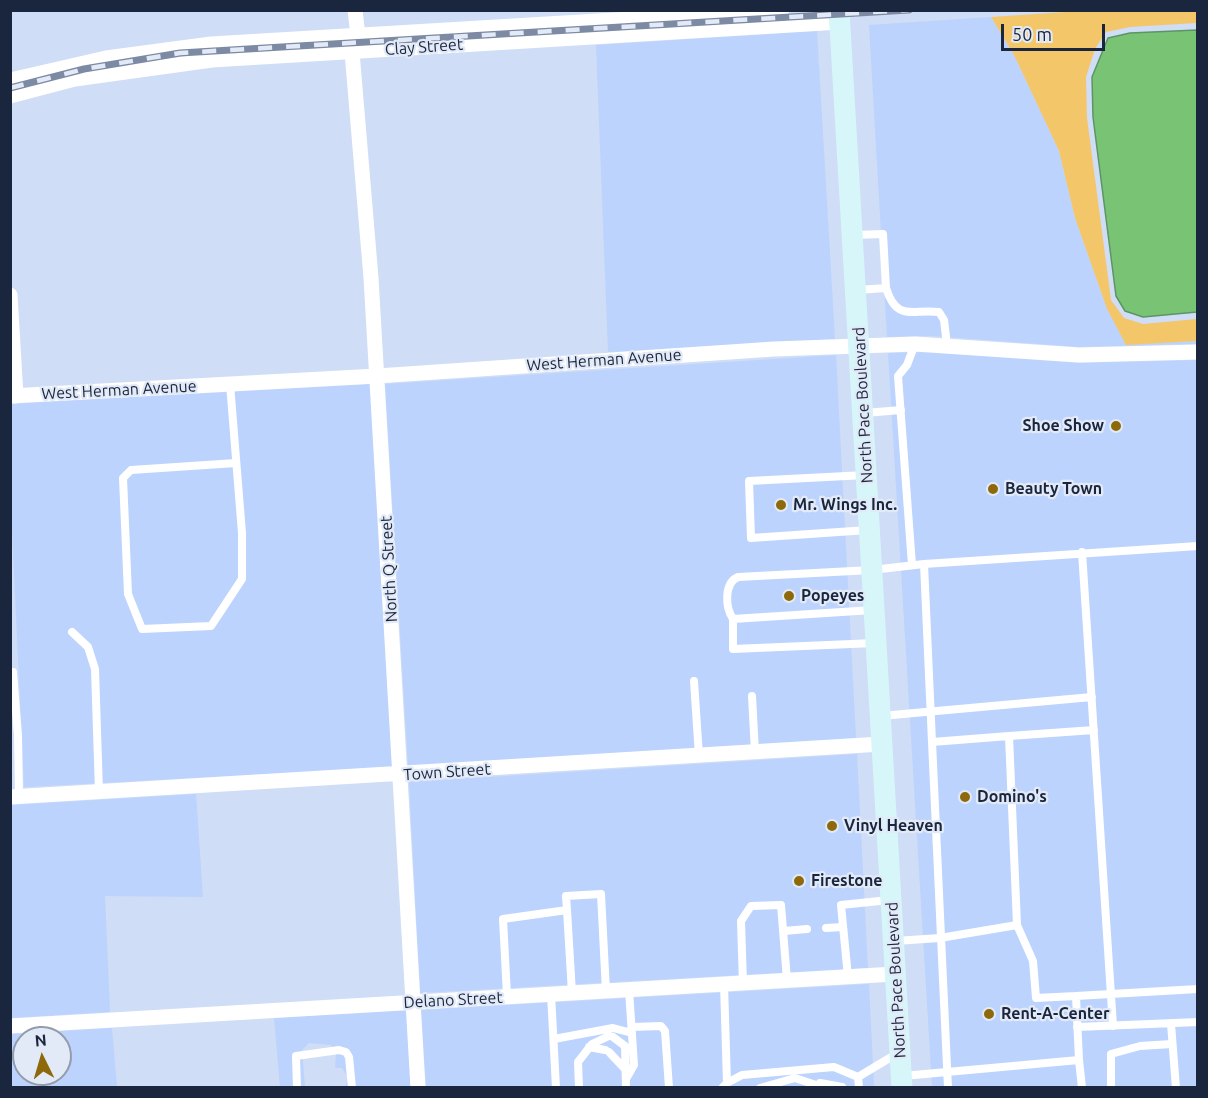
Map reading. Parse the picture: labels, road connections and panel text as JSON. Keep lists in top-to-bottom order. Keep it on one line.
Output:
{"streets":{"main road":["North Pace Boulevard"],"street":["Clay Street","West Herman Avenue","North Q Street","Town Street","Delano Street"]},"crossings":[["Clay Street","North Pace Boulevard"],["Clay Street","North Q Street"],["West Herman Avenue","North Pace Boulevard"],["West Herman Avenue","North Q Street"],["North Pace Boulevard","Town Street"],["North Pace Boulevard","Delano Street"],["North Q Street","Town Street"],["North Q Street","Delano Street"]],"places":["Shoe Show","Beauty Town","Mr. Wings Inc.","Popeyes","Domino's","Vinyl Heaven","Firestone","Rent-A-Center"],"scale_bar":"50 m","north":"top"}
